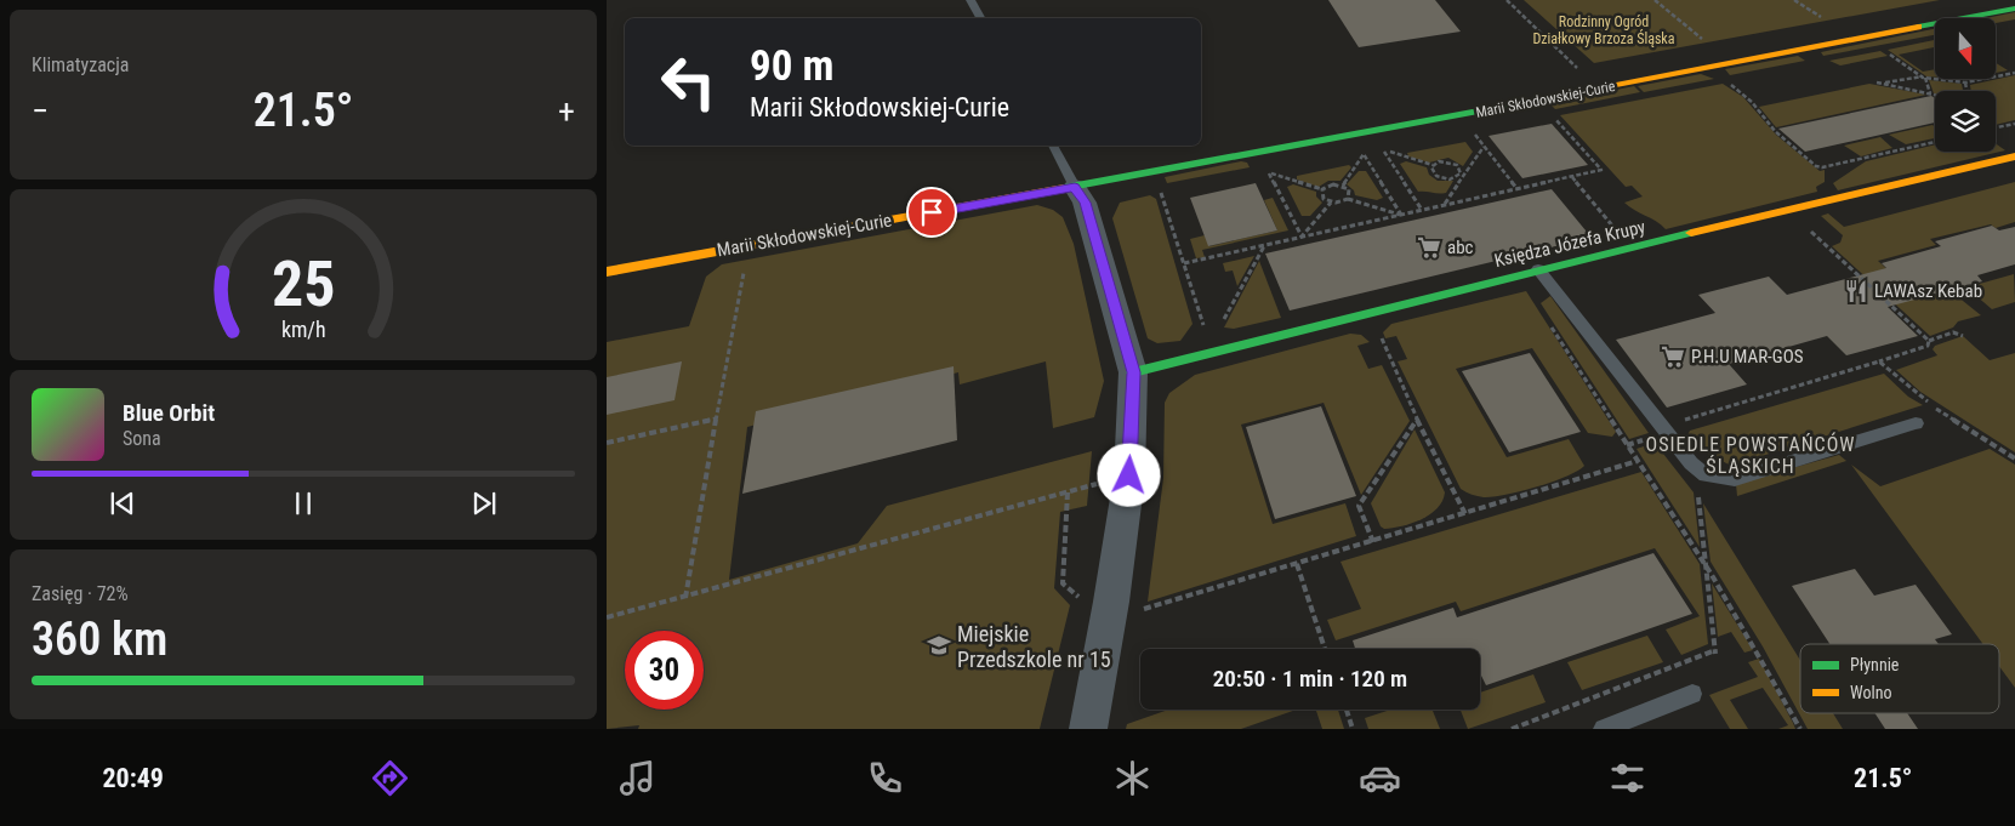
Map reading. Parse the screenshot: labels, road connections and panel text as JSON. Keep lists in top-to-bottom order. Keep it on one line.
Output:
{"streets":{"street":["Marii Skłodowskiej-Curie","Księdza Józefa Krupy"]},"districts":["OSIEDLE POWSTAŃCÓW ŚLĄSKICH"],"parks":["Rodzinny Ogród Działkowy Brzoza Śląska"],"places":{"supermarket":["abc","P.H.U MAR-GOS"],"restaurant":["LAWAsz Kebab"],"school or university":["Miejskie Przedszkole nr 15"]},"legend":["Płynnie","Wolno"],"north":"bottom","page":{"tile":["Klimatyzacja",["Zasięg · 72%","360 km"]],"turn":["90 m","Marii Skłodowskiej-Curie"],"heat":["−","21.5°","+"],"song":["Blue Orbit","Sona"],"limit":"30","trip":"20:50 · 1 min · 120 m","tabs":["20:49","21.5°"],"gauge":["25","km/h"]}}
